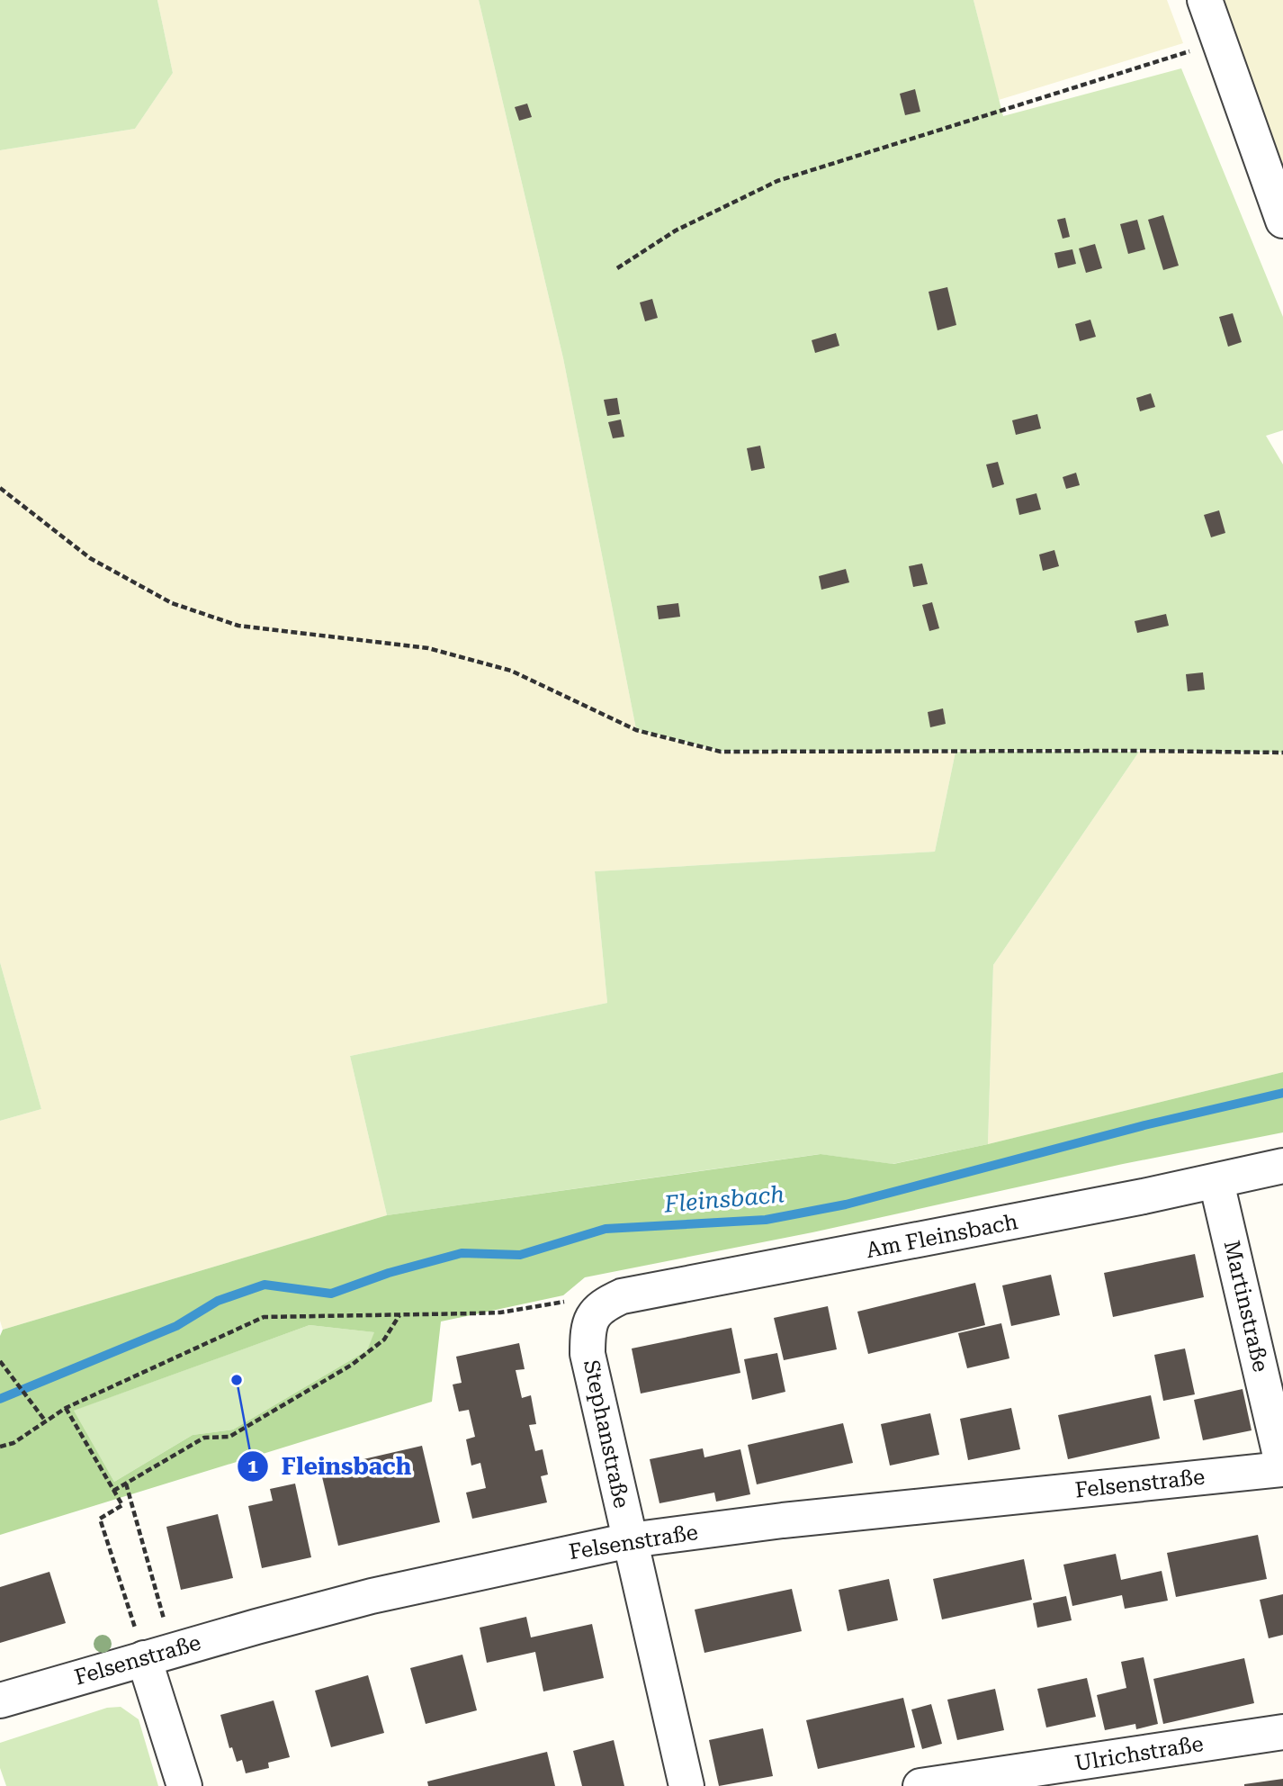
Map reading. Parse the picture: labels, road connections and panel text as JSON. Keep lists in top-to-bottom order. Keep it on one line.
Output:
{"streets":{"street":["Am Fleinsbach","Martinstraße","Stephanstraße","Felsenstraße","Ulrichstraße"]},"crossings":[["Am Fleinsbach","Martinstraße"],["Am Fleinsbach","Stephanstraße"],["Martinstraße","Felsenstraße"],["Stephanstraße","Felsenstraße"]],"water":["Fleinsbach"],"places":["Fleinsbach"]}
